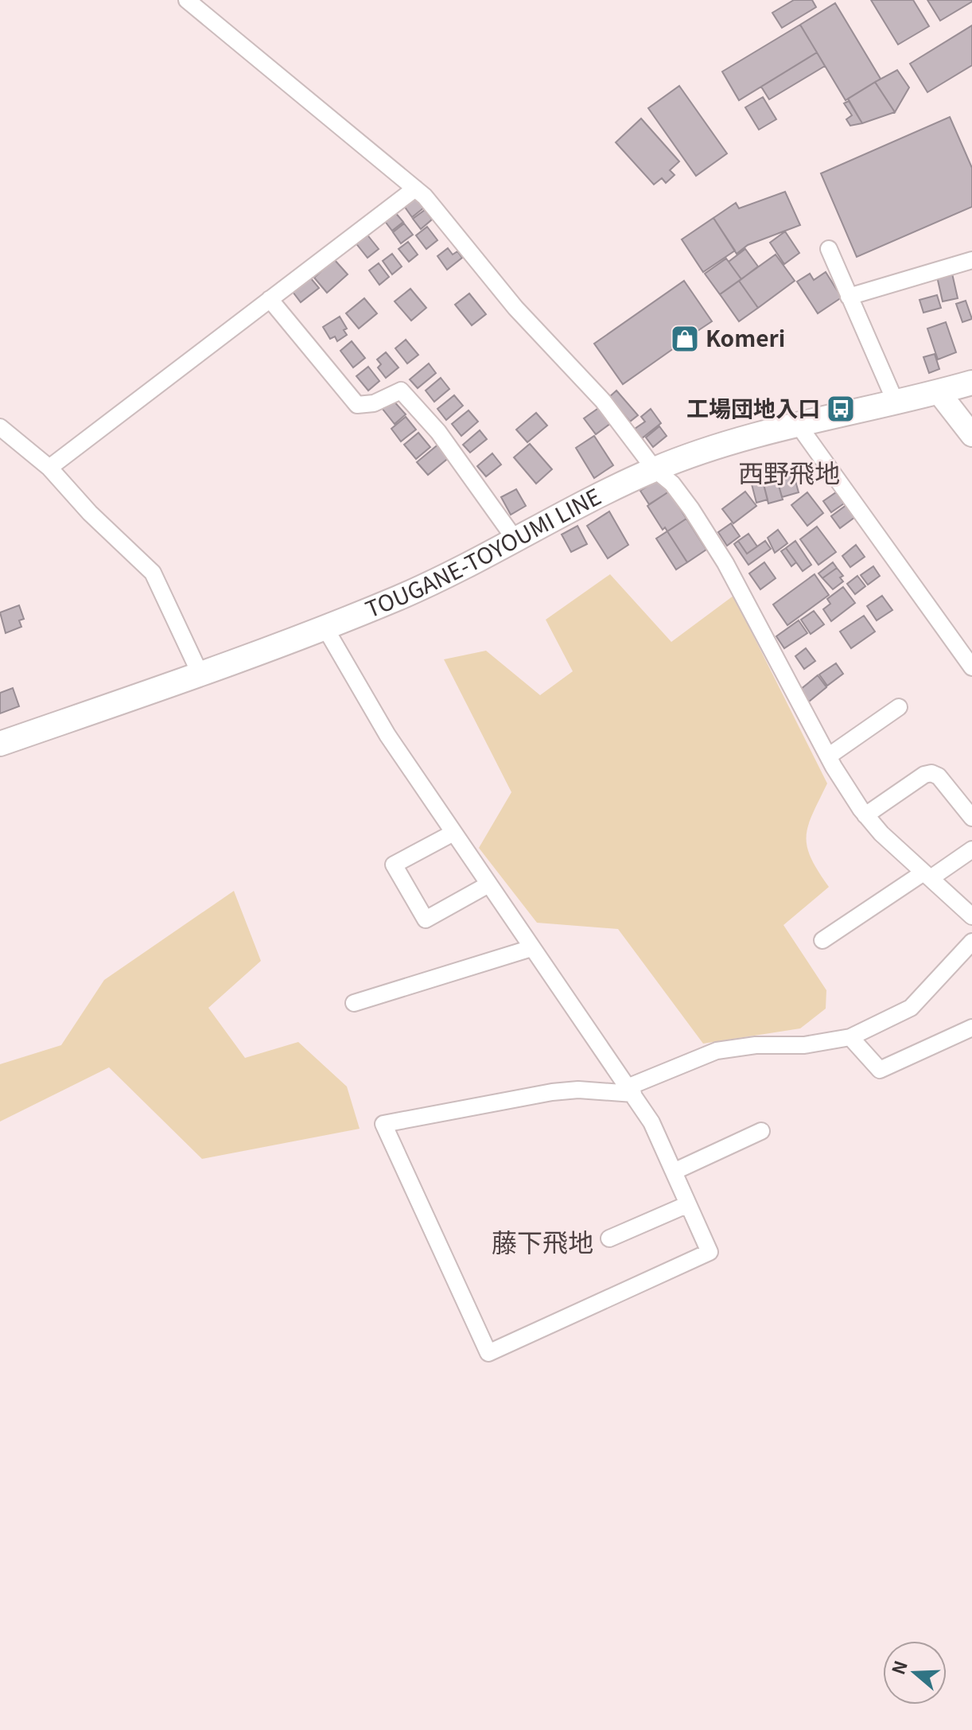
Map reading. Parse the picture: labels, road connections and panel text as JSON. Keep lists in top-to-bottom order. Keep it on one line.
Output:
{"streets":{"main road":["TOUGANE-TOYOUMI LINE"]},"districts":["西野飛地","藤下飛地"],"places":{"shop":["Komeri"],"bus stop":["工場団地入口"]},"north":"left"}
